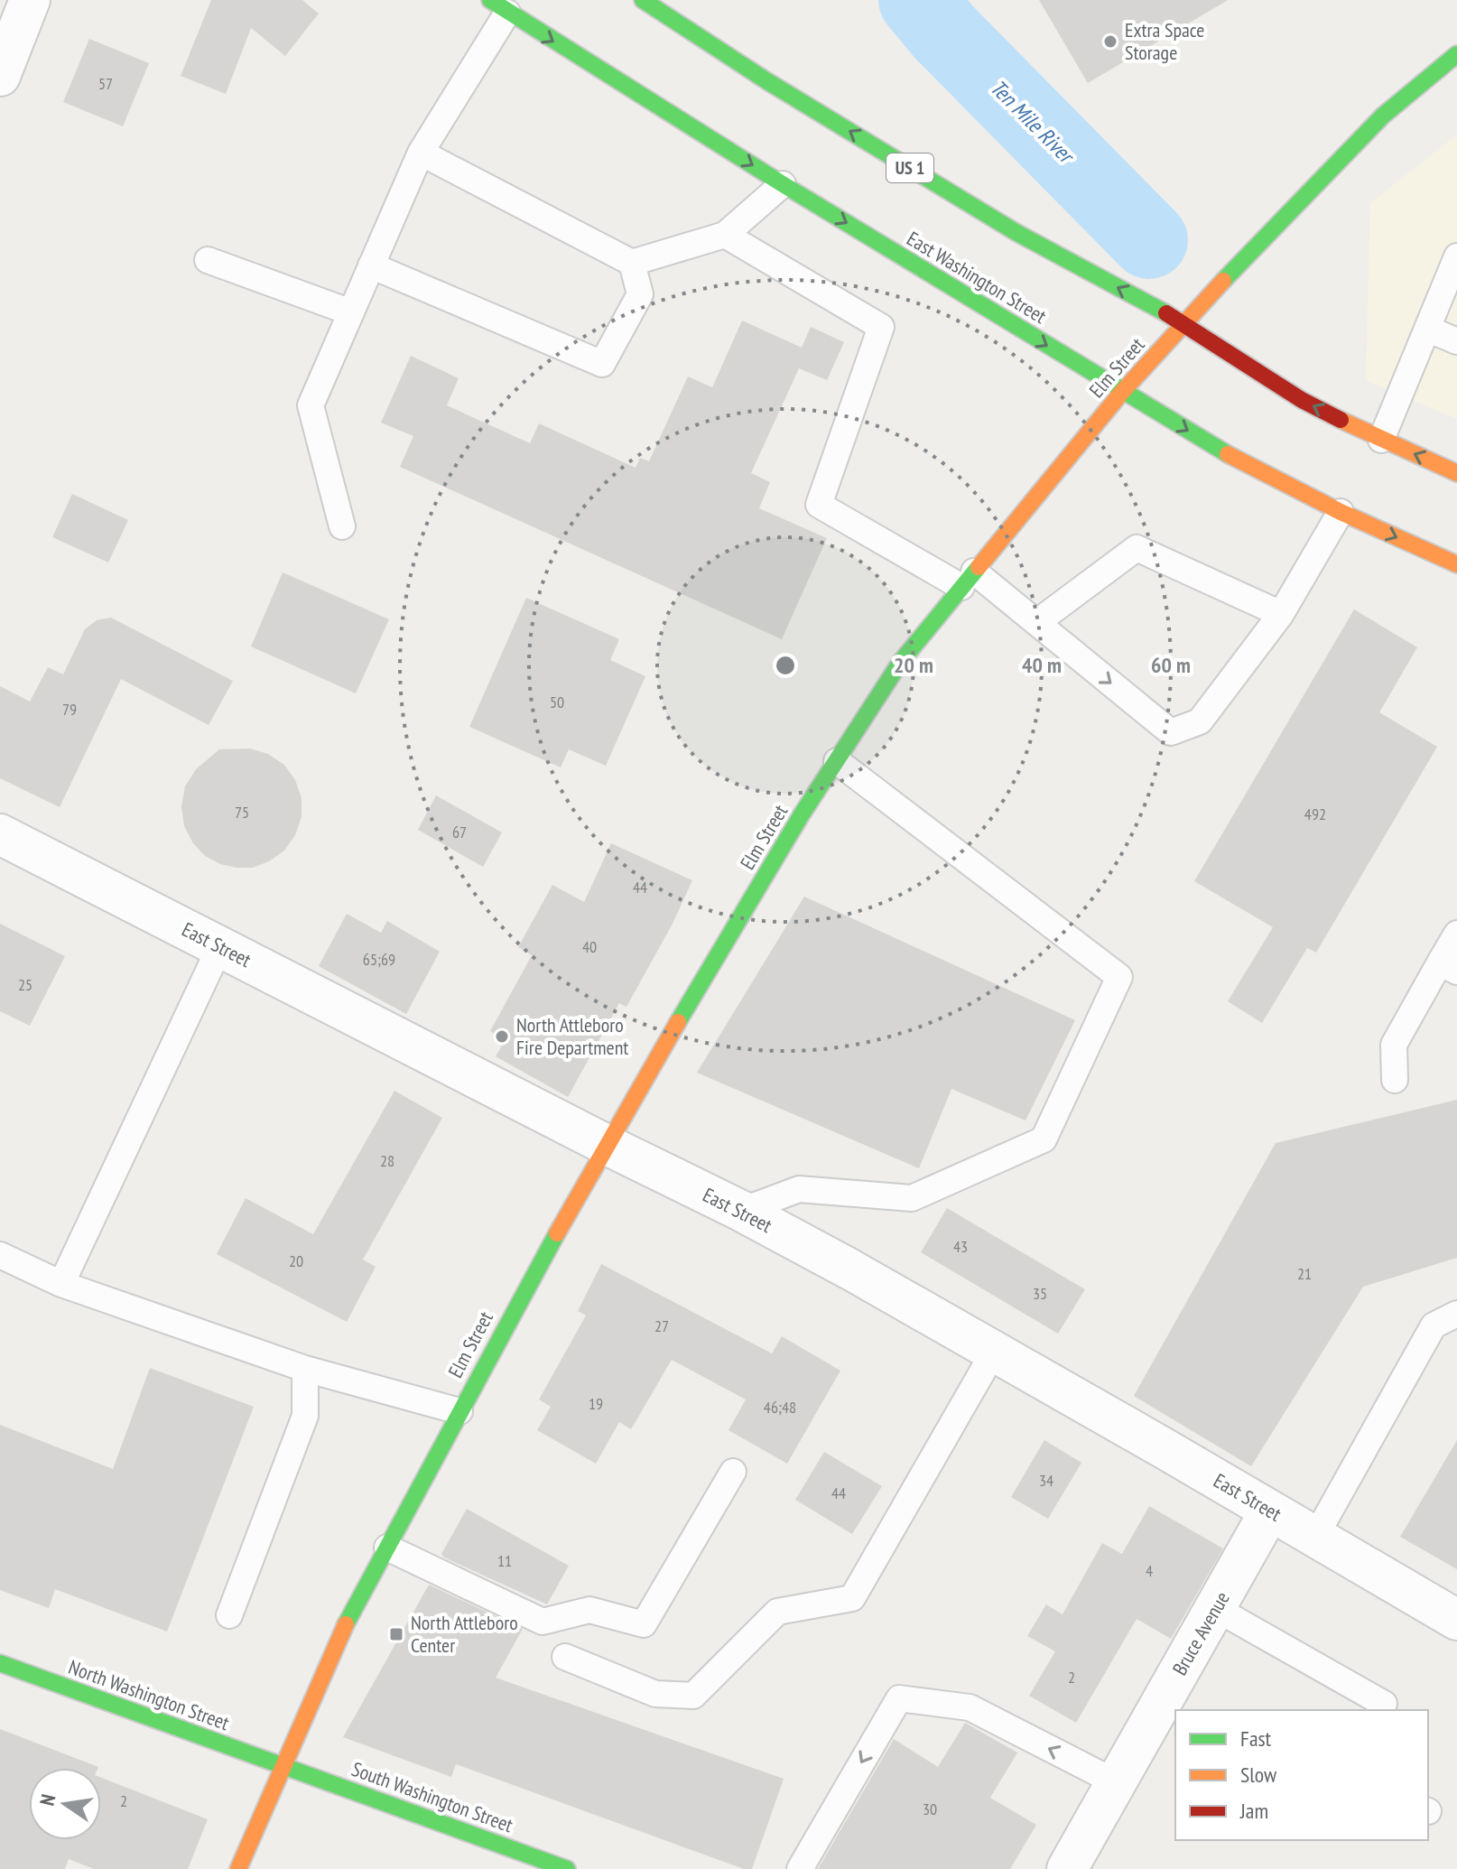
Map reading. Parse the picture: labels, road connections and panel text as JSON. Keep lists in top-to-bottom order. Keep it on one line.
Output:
{"streets":{"main road":["US 1","East Washington Street","Elm Street","North Washington Street","South Washington Street"],"street":["East Street","Bruce Avenue"]},"crossings":[["US 1","Elm Street"],["East Washington Street","Elm Street"],["Elm Street","East Street"],["Elm Street","North Washington Street"],["Elm Street","South Washington Street"],["East Street","Bruce Avenue"],["North Washington Street","South Washington Street"]],"water":["Ten Mile River"],"places":{"other":["Extra Space Storage","North Attleboro Fire Department"],"transit":["North Attleboro Center"]},"house_numbers":["57","50","79","75","492","67","44","40","65;69","25","28","43","20","21","35","27","19","46;48","34","44","11","4","2","2","30"],"legend":["Fast","Slow","Jam"],"north":"left","rings":["20 m","40 m","60 m"]}
